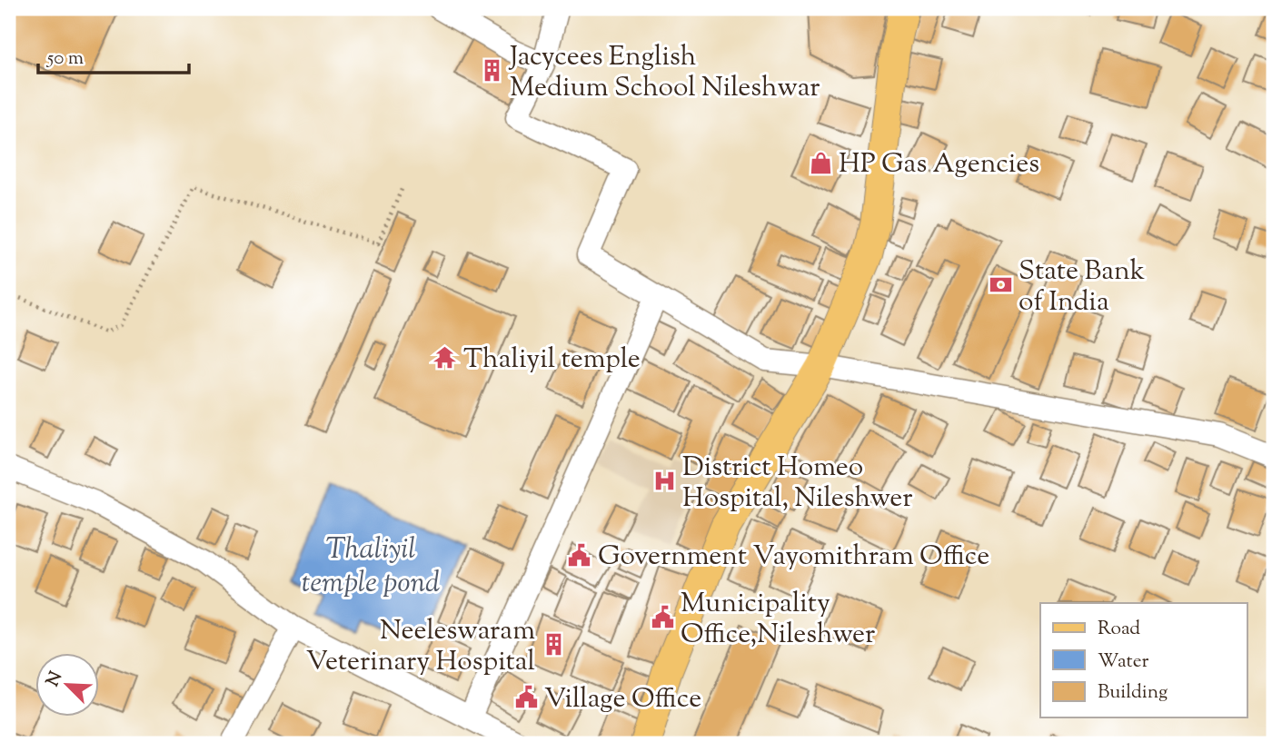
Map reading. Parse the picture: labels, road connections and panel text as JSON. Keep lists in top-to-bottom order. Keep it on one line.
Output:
{"water":["Thaliyil temple pond"],"places":{"building":["Jacycees English Medium School Nileshwar","Neeleswaram Veterinary Hospital"],"shop":["HP Gas Agencies"],"bank":["State Bank of India"],"temple":["Thaliyil temple"],"hospital":["District Homeo Hospital, Nileshwer"],"public building":["Government Vayomithram Office","Municipality Office,Nileshwer","Village Office"]},"legend":["Road","Water","Building"],"scale_bar":"50 m","north":"top left"}
